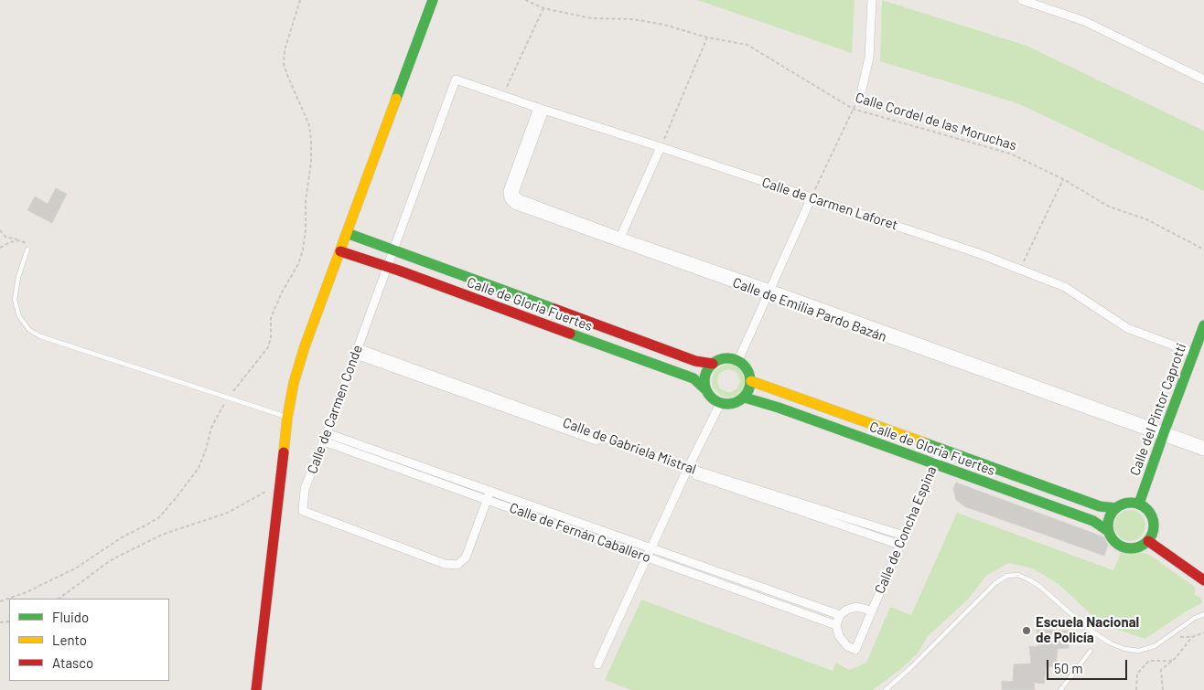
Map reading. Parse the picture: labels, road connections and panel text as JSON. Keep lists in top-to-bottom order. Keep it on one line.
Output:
{"streets":{"street":["Calle de Carmen Laforet","Calle de Gloria Fuertes","Calle de Emilia Pardo Bazán","Calle de Carmen Conde","Calle del Pintor Caprotti","Calle de Gabriela Mistral","Calle de Concha Espina","Calle de Fernán Caballero"],"path":["Calle Cordel de las Moruchas"]},"crossings":[["Calle de Carmen Laforet","Calle de Emilia Pardo Bazán"],["Calle de Carmen Laforet","Calle de Carmen Conde"],["Calle de Carmen Laforet","Calle del Pintor Caprotti"],["Calle de Gloria Fuertes","Calle de Carmen Conde"],["Calle de Gloria Fuertes","Calle del Pintor Caprotti"],["Calle de Gloria Fuertes","Calle de Concha Espina"],["Calle de Emilia Pardo Bazán","Calle del Pintor Caprotti"],["Calle de Carmen Conde","Calle de Gabriela Mistral"],["Calle de Carmen Conde","Calle de Fernán Caballero"],["Calle de Gabriela Mistral","Calle de Concha Espina"],["Calle de Concha Espina","Calle de Fernán Caballero"]],"places":["Escuela Nacional de Policía"],"legend":["Fluido","Lento","Atasco"],"scale_bar":"50 m"}
